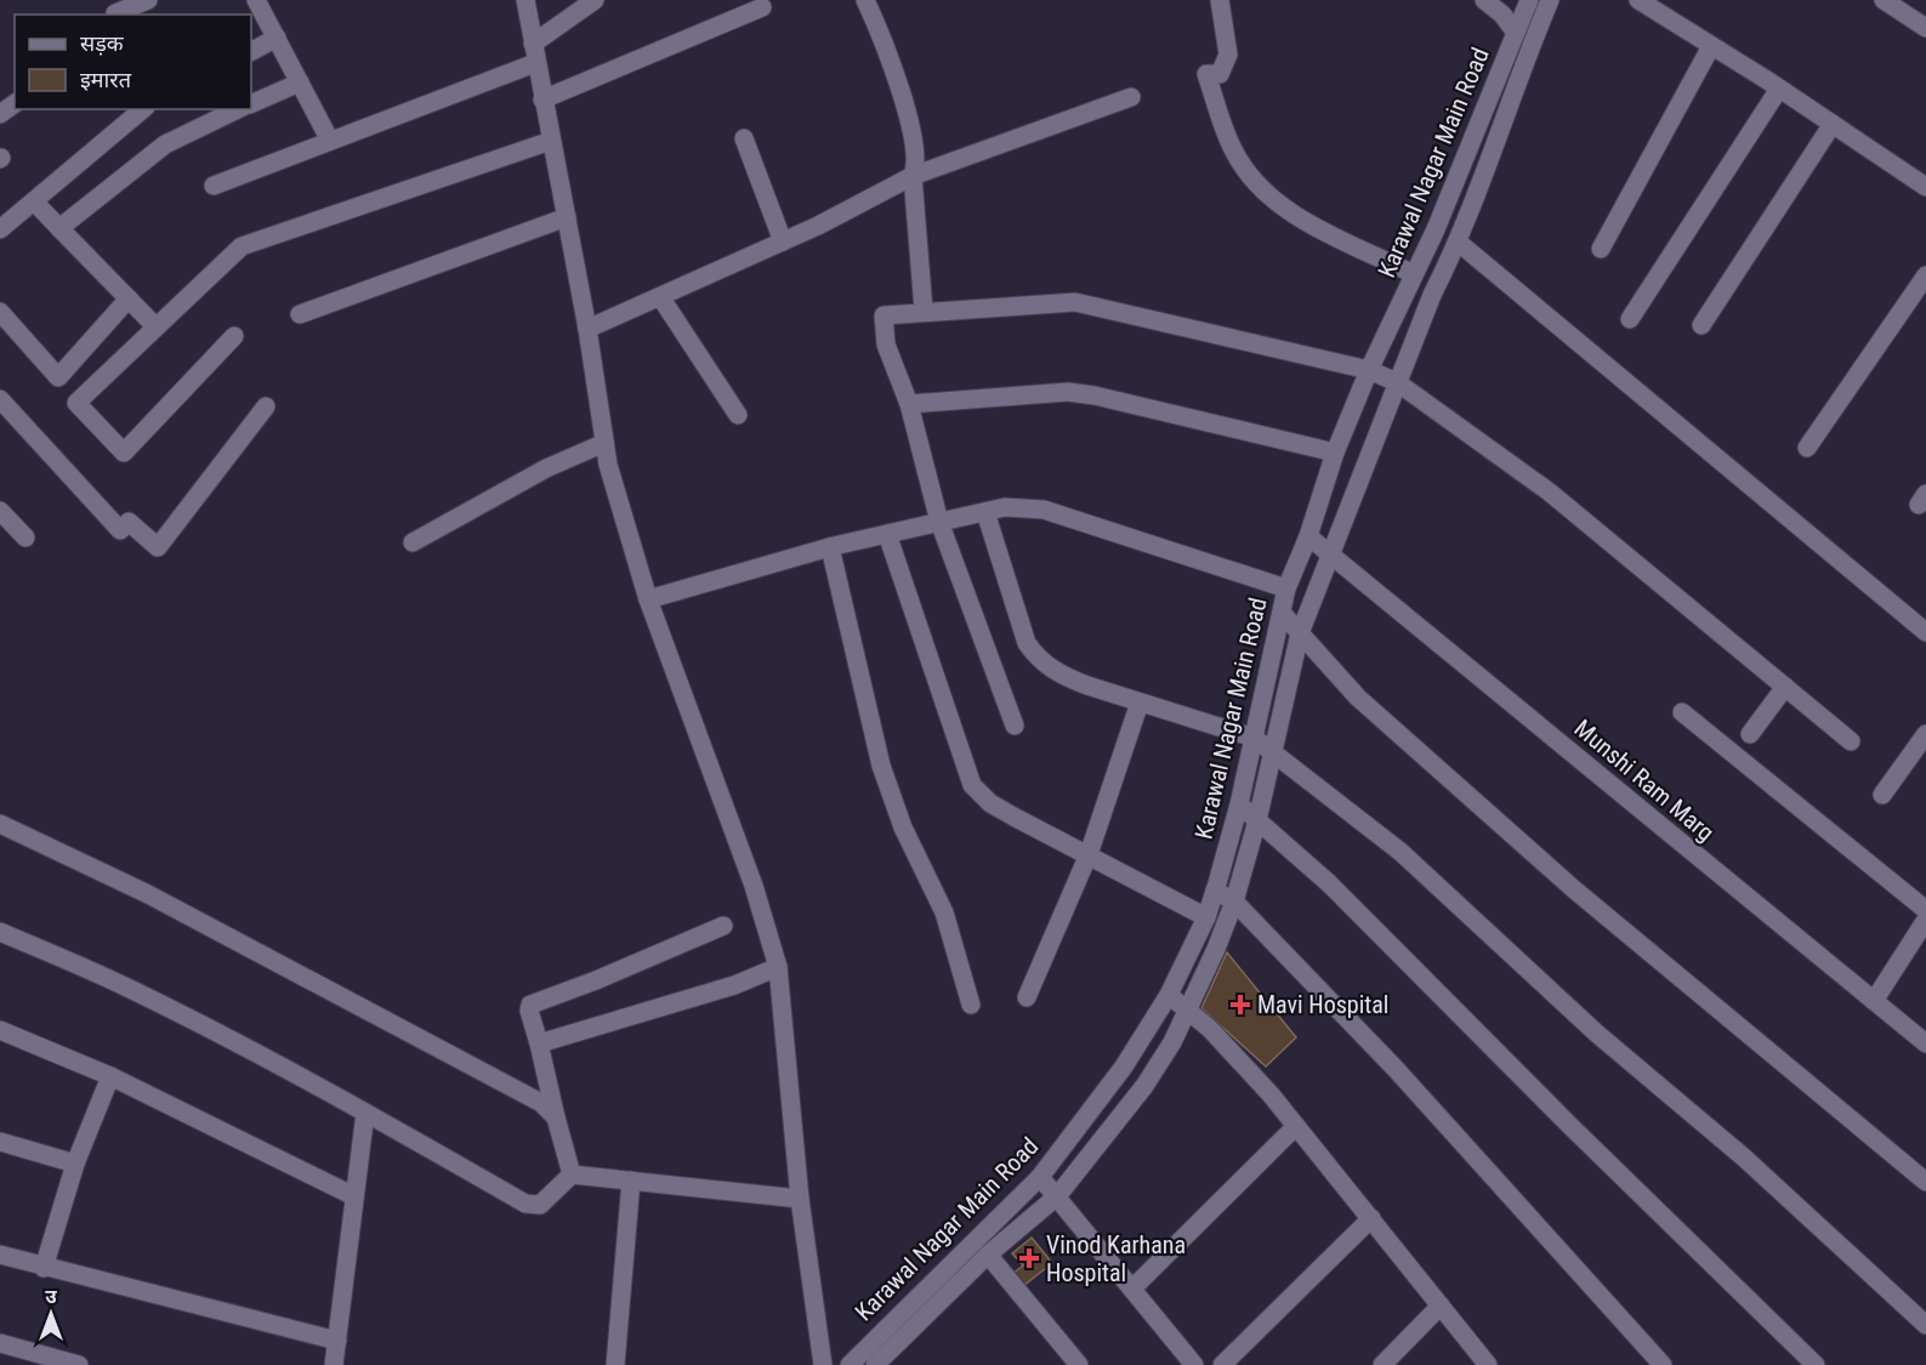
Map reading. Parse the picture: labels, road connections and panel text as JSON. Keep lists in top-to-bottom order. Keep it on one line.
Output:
{"streets":{"street":["Karawal Nagar Main Road","Munshi Ram Marg"]},"crossings":[["Karawal Nagar Main Road","Munshi Ram Marg"]],"places":{"health":["Mavi Hospital","Vinod Karhana Hospital"]},"legend":["सड़क","इमारत"],"north":"top"}
